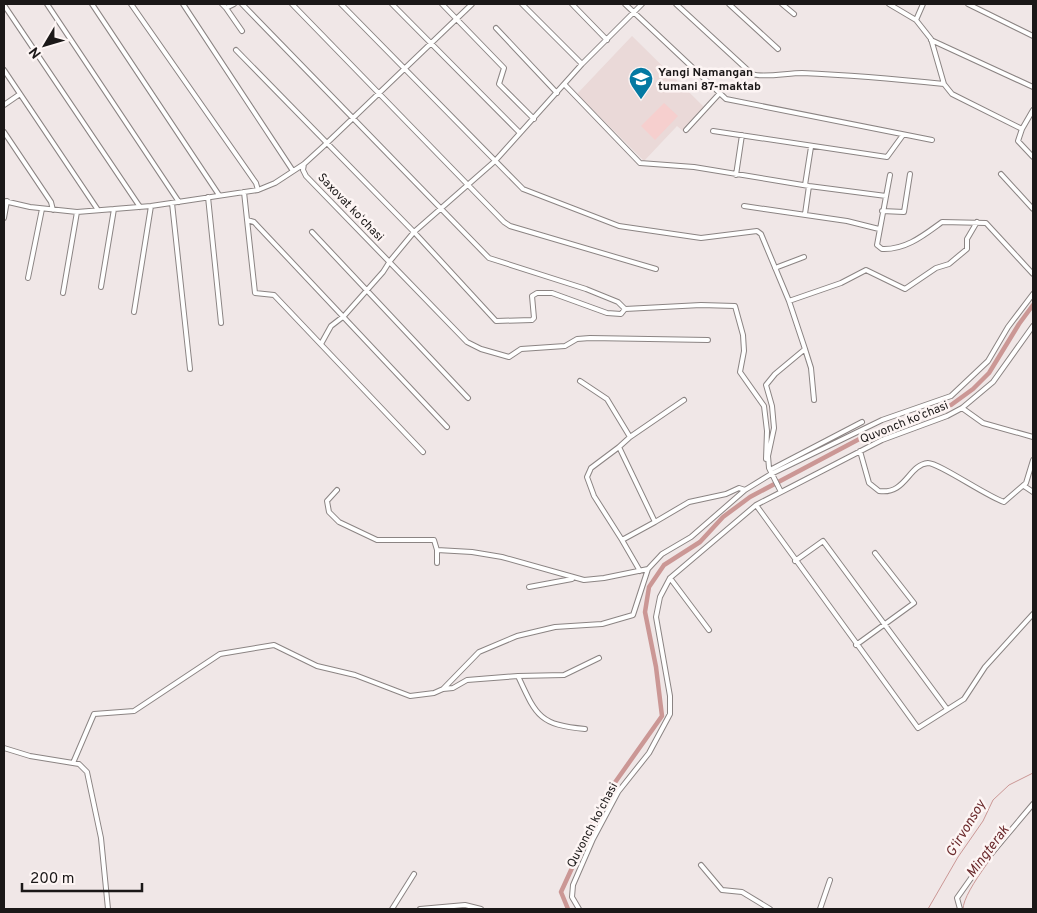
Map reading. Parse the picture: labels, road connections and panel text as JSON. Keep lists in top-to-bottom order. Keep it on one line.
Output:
{"streets":{"street":["Saxovat koʻchasi","Quvonch koʻchasi"]},"water":["G‘irvonsoy","Mingterak"],"places":{"school or university":["Yangi Namangan tumani 87-maktab"]},"scale_bar":"200 m","north":"bottom left"}
